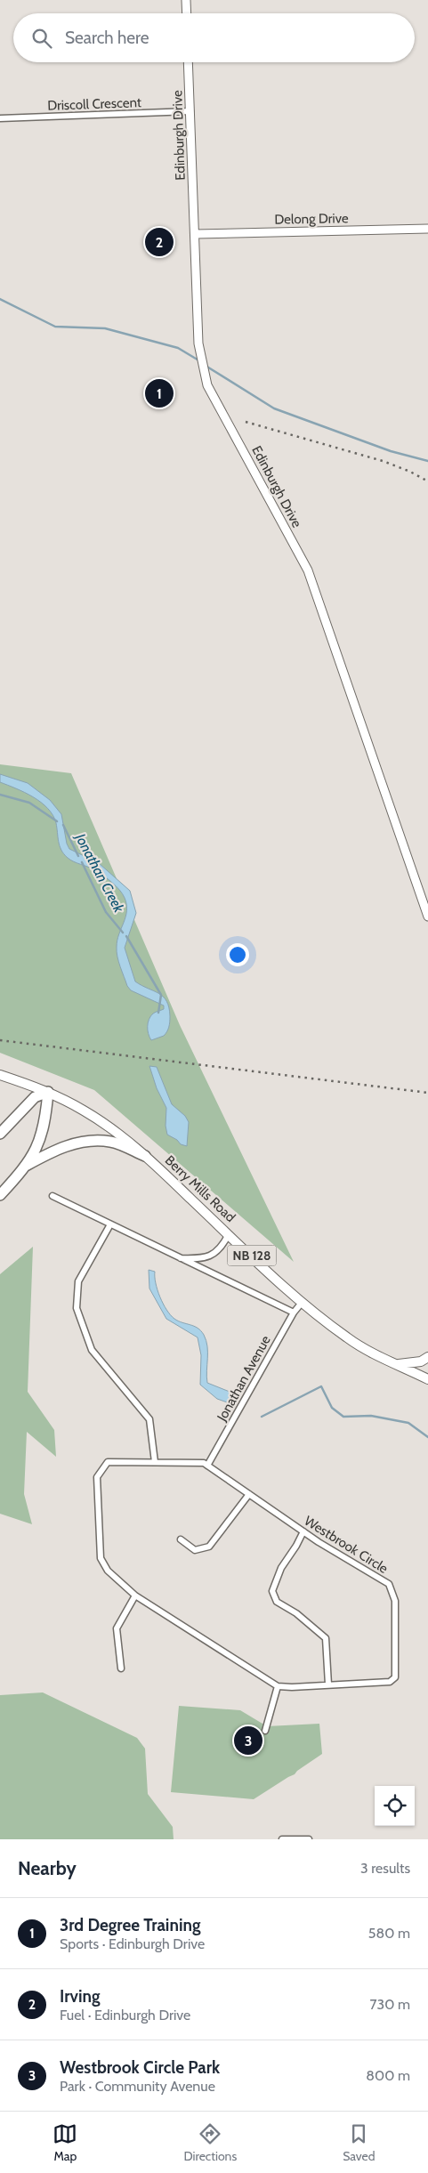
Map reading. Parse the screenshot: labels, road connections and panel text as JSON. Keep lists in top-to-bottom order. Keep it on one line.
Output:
{"streets":{"main road":["Berry Mills Road","NB 128"],"street":["Driscoll Crescent","Edinburgh Drive","Delong Drive","Jonathan Avenue","Westbrook Circle"]},"crossings":[["Driscoll Crescent","Edinburgh Drive"],["Edinburgh Drive","Delong Drive"],["Berry Mills Road","NB 128"],["Berry Mills Road","Jonathan Avenue"],["Jonathan Avenue","Westbrook Circle"]],"water":["Jonathan Creek"],"page":{"search":"Search here","pins":["2","1","3"],"heading":["Nearby","3 results"],"list":[{"mark":"1","name":"3rd Degree Training","note":"Sports · Edinburgh Drive","value":"580 m"},{"mark":"2","name":"Irving","note":"Fuel · Edinburgh Drive","value":"730 m"},{"mark":"3","name":"Westbrook Circle Park","note":"Park · Community Avenue","value":"800 m"}],"nav":["Map","Directions","Saved"]}}
